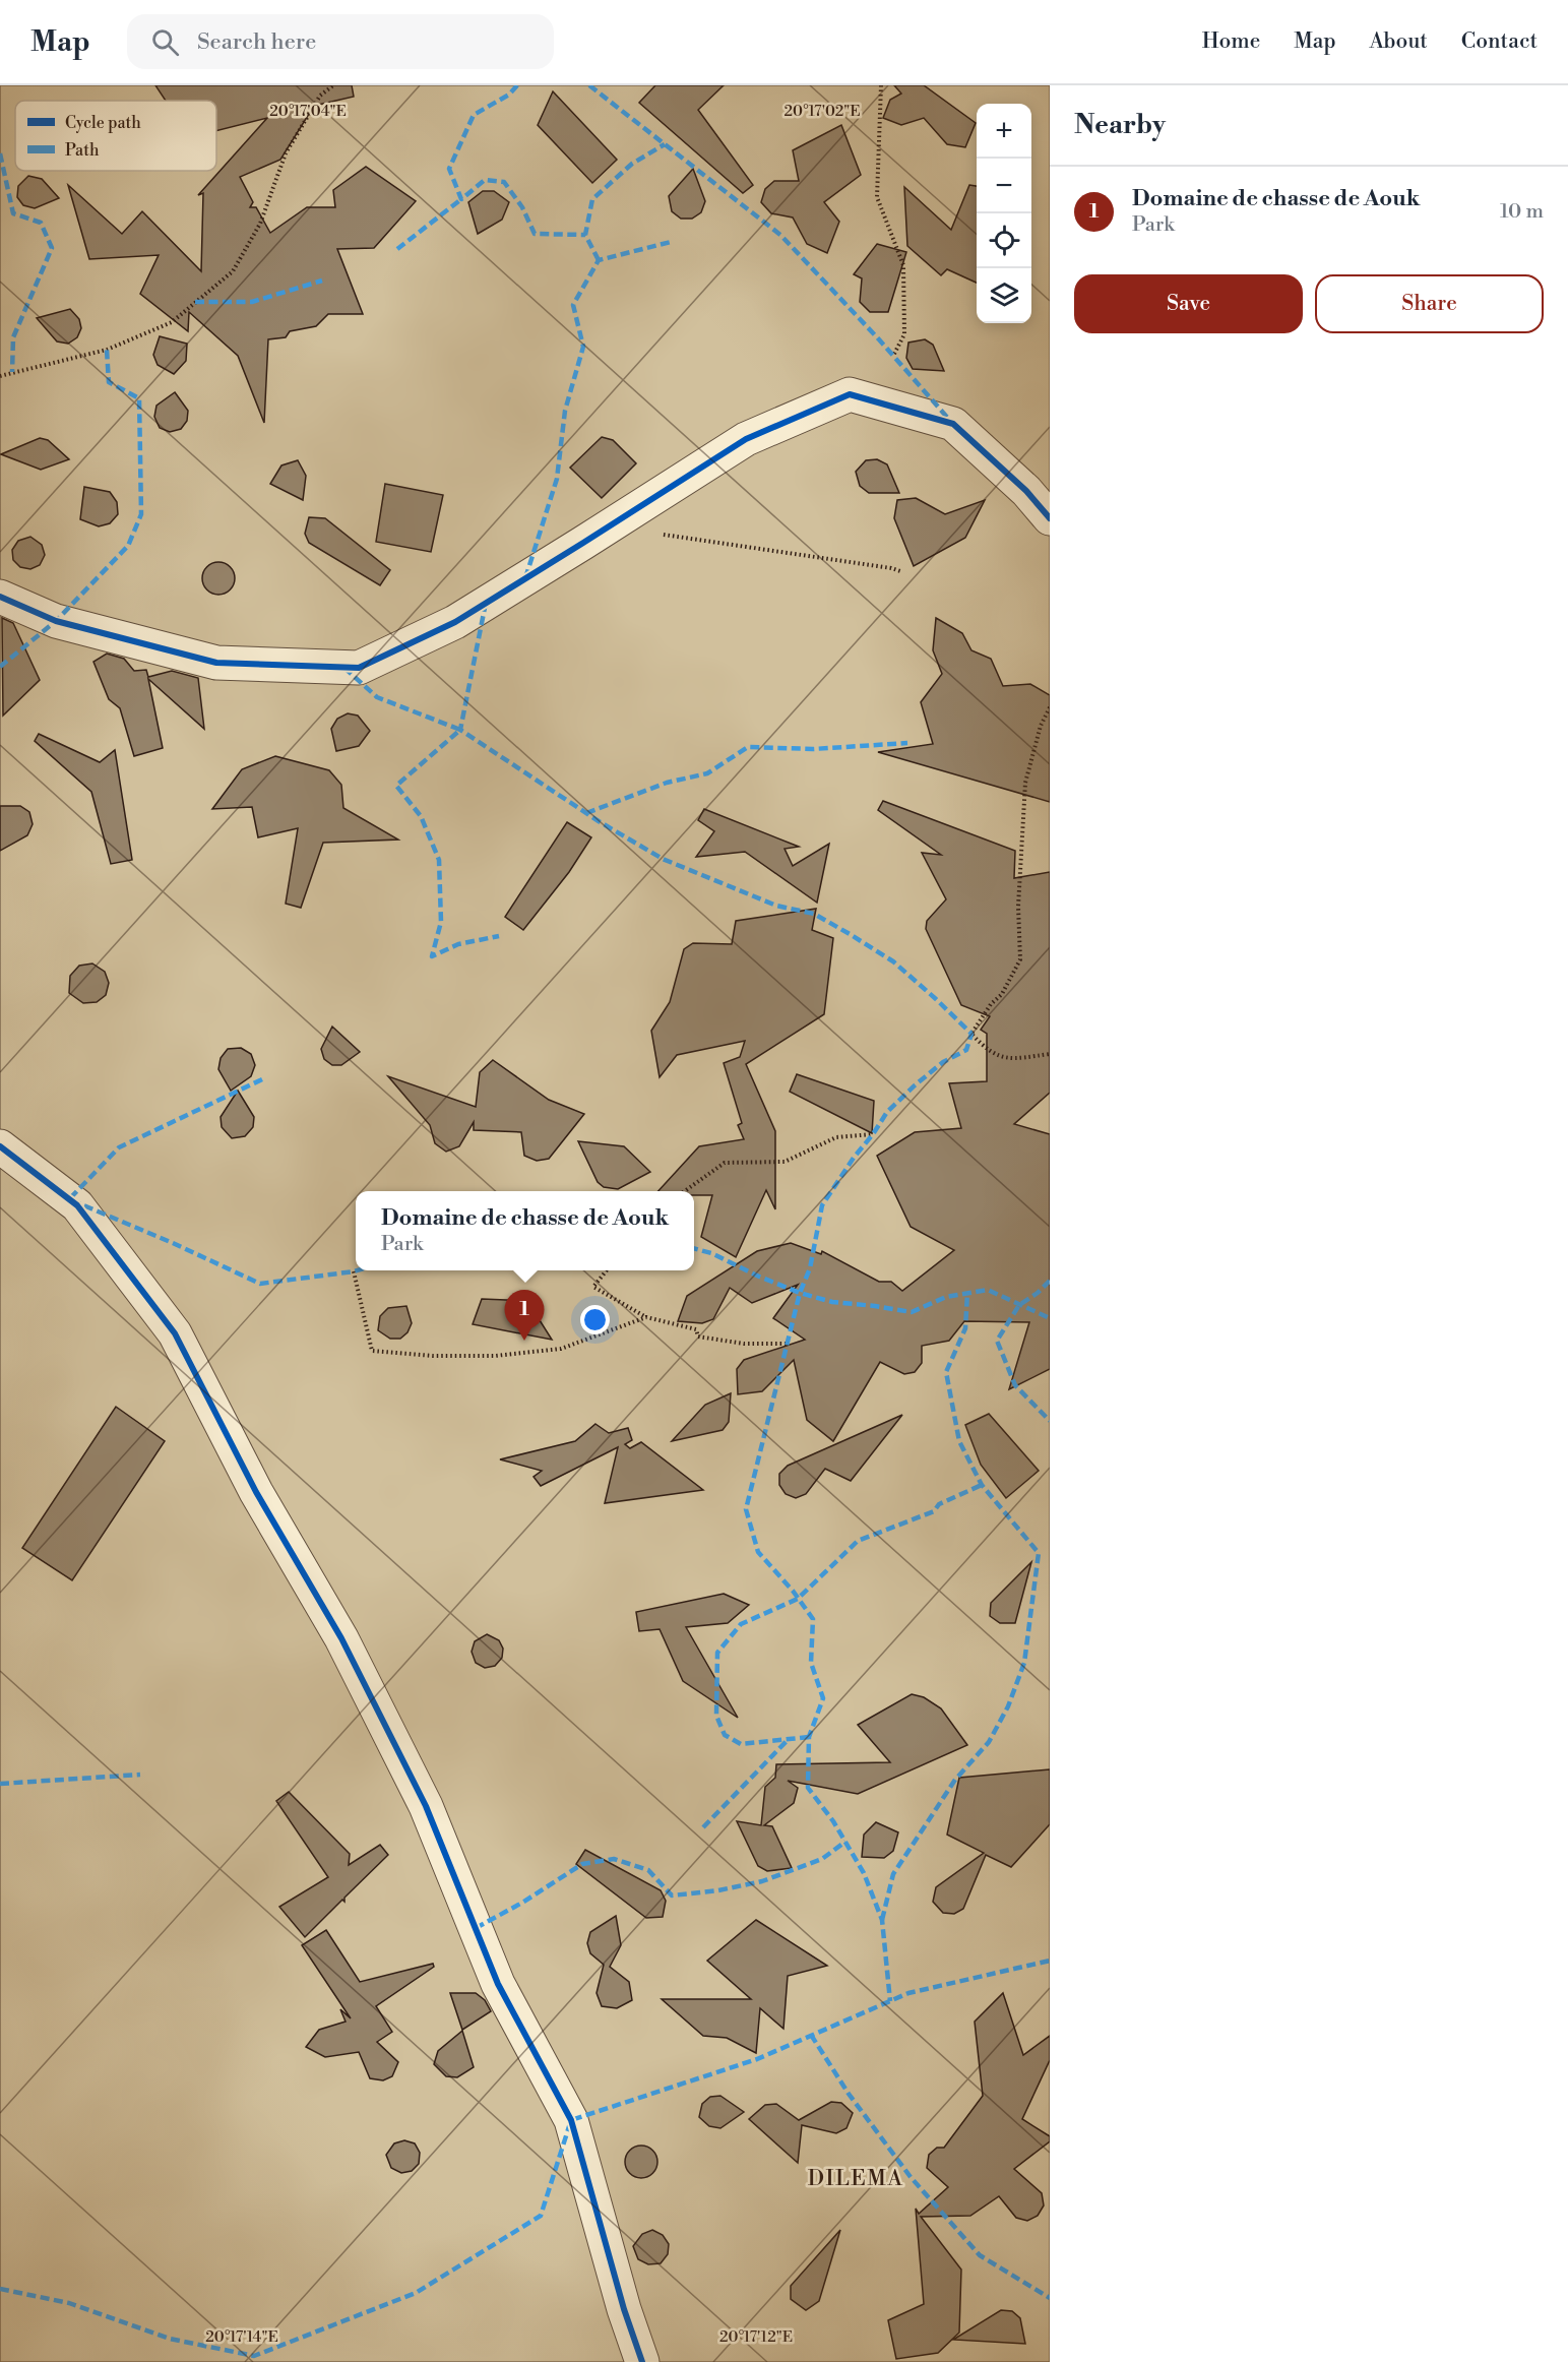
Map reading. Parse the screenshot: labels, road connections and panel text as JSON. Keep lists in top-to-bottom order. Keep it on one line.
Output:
{"districts":["DILEMA"],"legend":["Cycle path","Path"],"page":{"header":"Map","search":"Search here","nav":["Home","Map","About","Contact"],"heading":"Nearby","map_buttons":["+","−"],"list":[{"mark":"1","name":"Domaine de chasse de Aouk","note":"Park","value":"10 m"}],"buttons":["Save","Share"],"popup":["Domaine de chasse de Aouk","Park"],"pins":"1"},"coordinates":["20°17'02\"E","20°17'04\"E","20°17'14\"E","20°17'12\"E"]}
